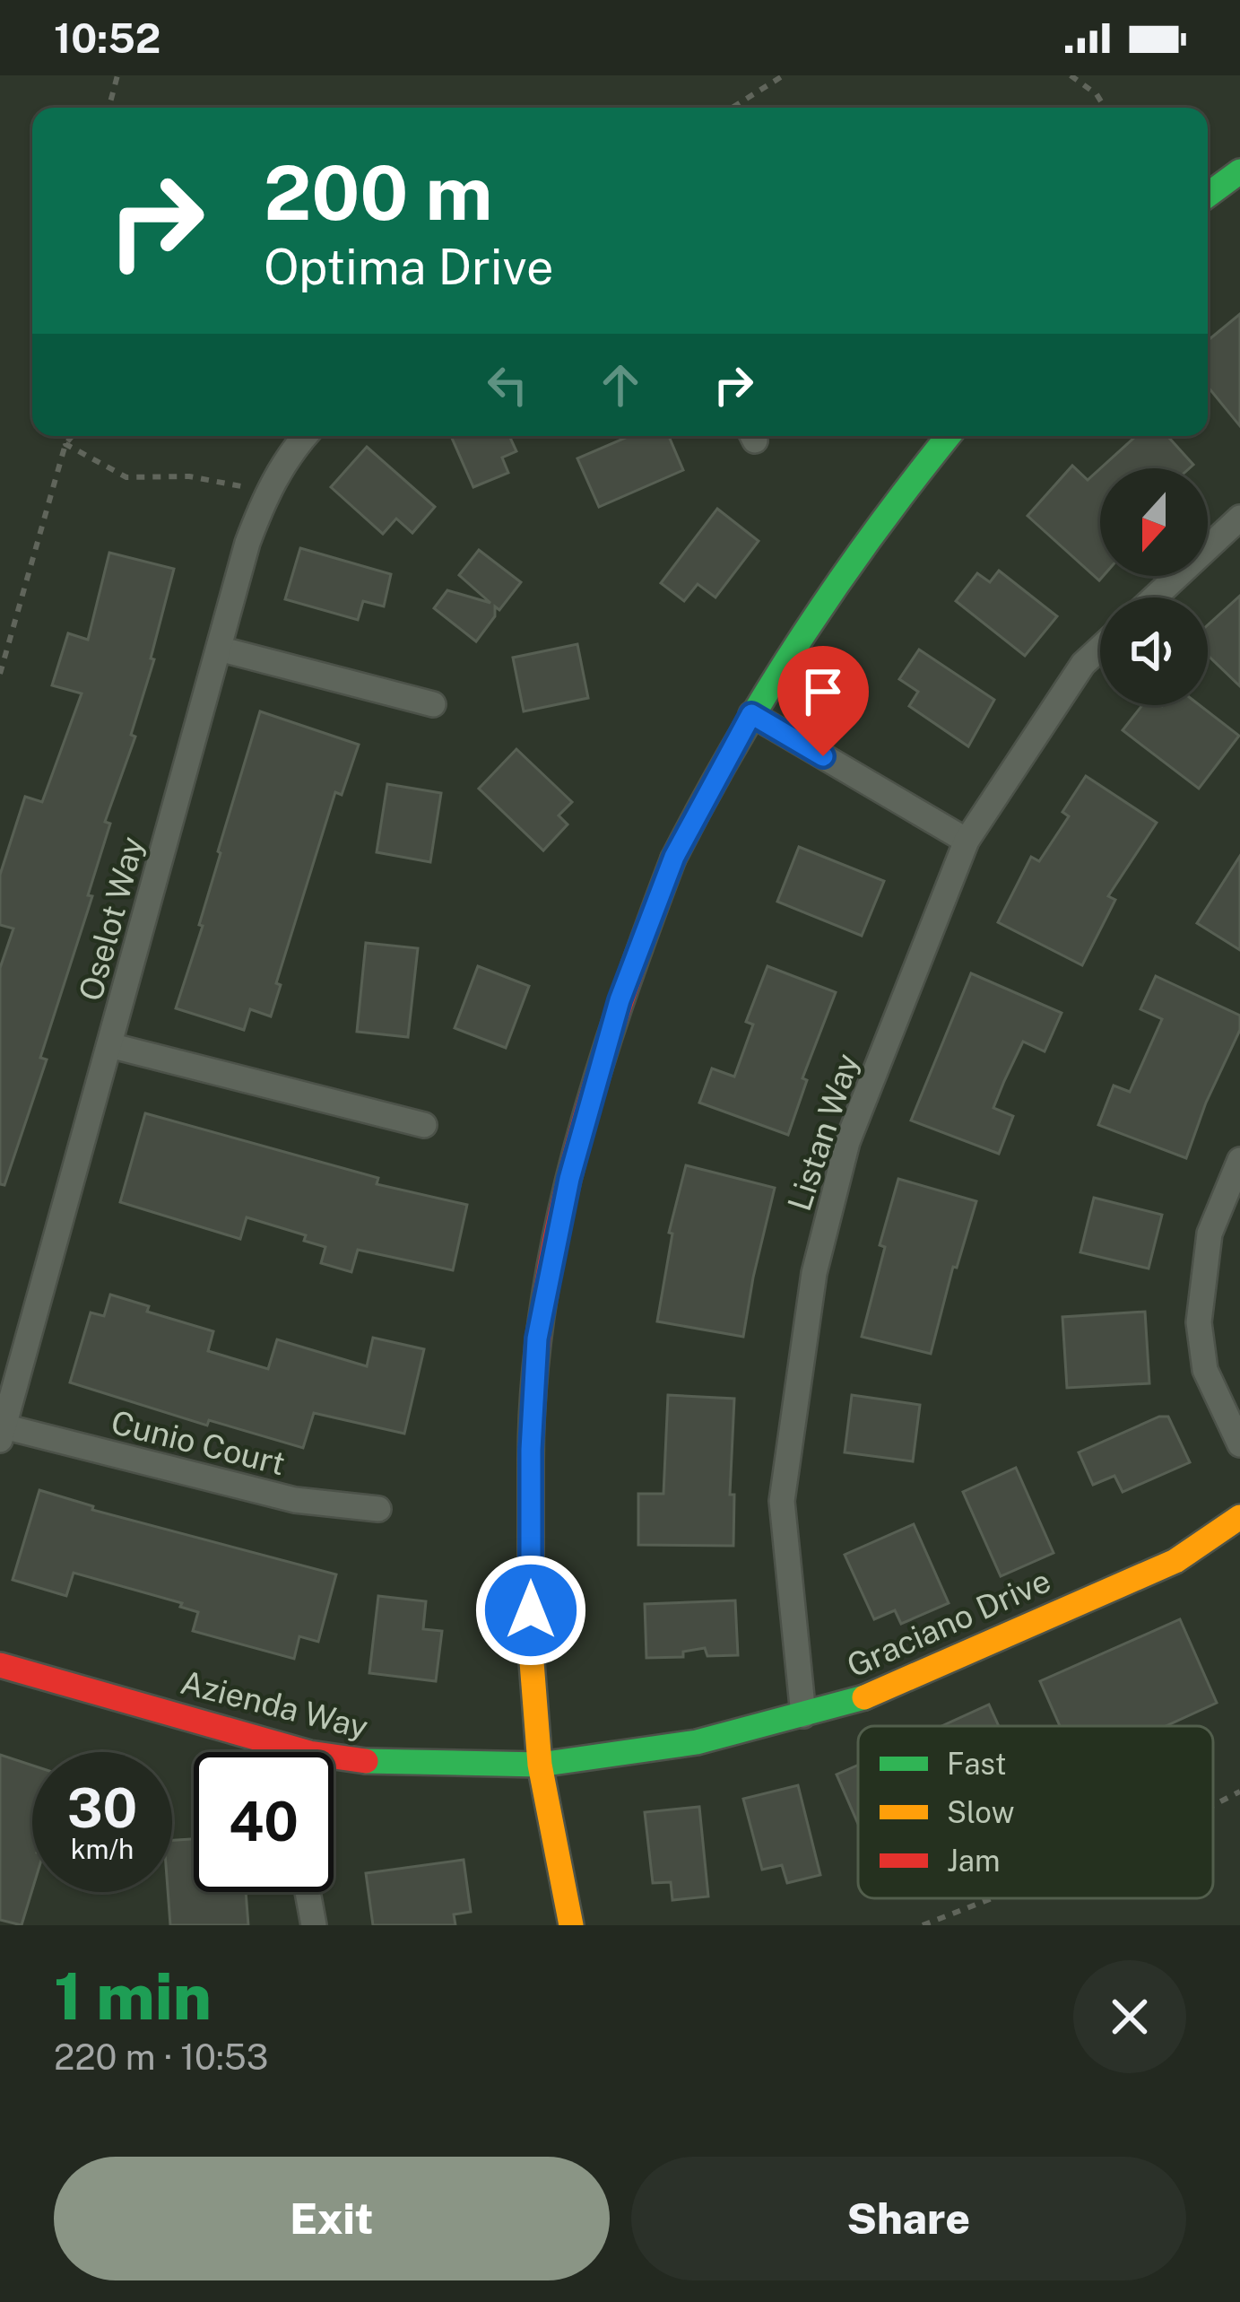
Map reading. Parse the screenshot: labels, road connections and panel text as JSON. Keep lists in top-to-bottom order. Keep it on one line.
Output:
{"streets":{"street":["Oselot Way","Listan Way","Cunio Court","Graciano Drive","Azienda Way"]},"crossings":[["Oselot Way","Cunio Court"],["Listan Way","Graciano Drive"],["Graciano Drive","Azienda Way"]],"legend":["Fast","Slow","Jam"],"north":"bottom","page":{"status":"10:52","turn":["200 m","Optima Drive"],"speed":"30 km/h","limit":"40","heading":["1 min","220 m · 10:53"],"buttons":["Exit","Share"]}}
